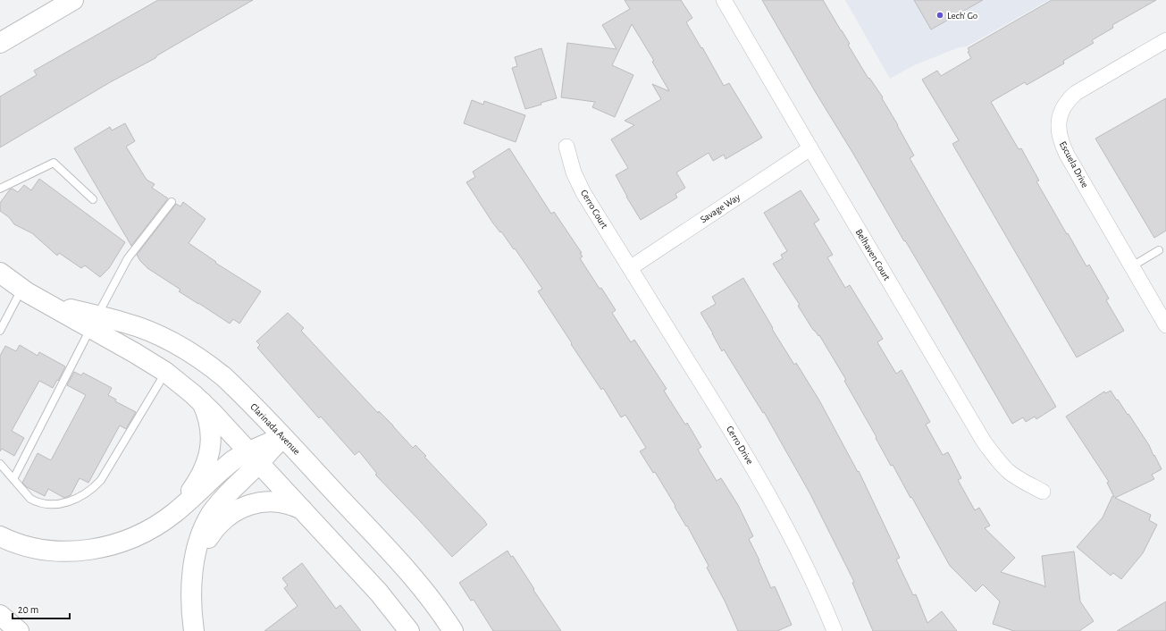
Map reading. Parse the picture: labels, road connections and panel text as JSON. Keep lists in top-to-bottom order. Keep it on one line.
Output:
{"streets":{"main road":["Clarinada Avenue"],"street":["Escuela Drive","Savage Way","Cerro Court","Belhaven Court","Cerro Drive"]},"crossings":[["Savage Way","Cerro Court"],["Savage Way","Belhaven Court"],["Savage Way","Cerro Drive"],["Cerro Court","Cerro Drive"]],"places":["Lech' Go"],"scale_bar":"20 m"}
